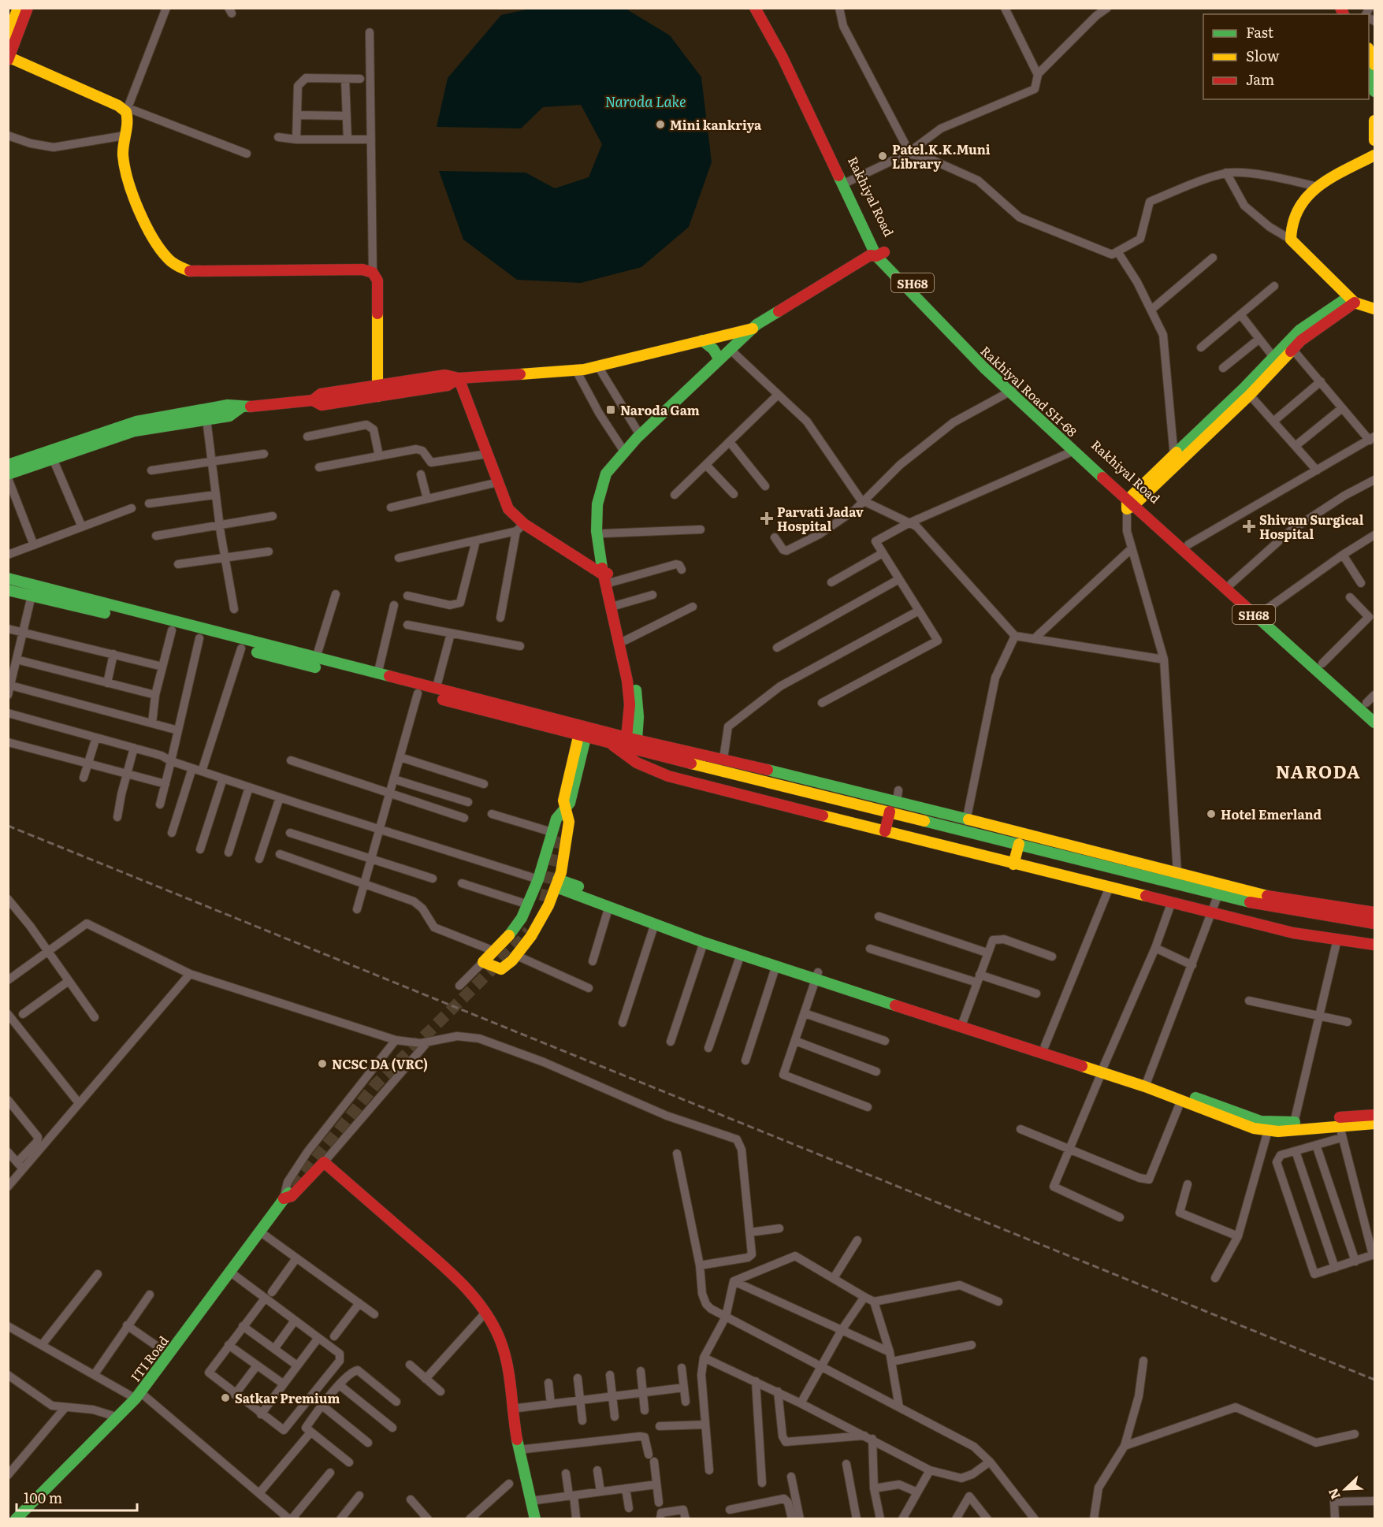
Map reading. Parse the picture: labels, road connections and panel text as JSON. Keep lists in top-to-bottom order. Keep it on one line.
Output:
{"streets":{"main road":["Rakhiyal Road","SH68","Rakhiyal Road SH-68","ITI Road"]},"crossings":[["Rakhiyal Road","SH68"],["Rakhiyal Road","Rakhiyal Road SH-68"]],"districts":["NARODA"],"water":["Naroda Lake"],"places":{"other":["Mini kankriya","Patel.K.K.Muni Library","Hotel Emerland","NCSC DA (VRC)","Satkar Premium"],"transit":["Naroda Gam"],"health":["Parvati Jadav Hospital","Shivam Surgical Hospital"]},"legend":["Fast","Slow","Jam"],"scale_bar":"100 m","north":"bottom left"}
